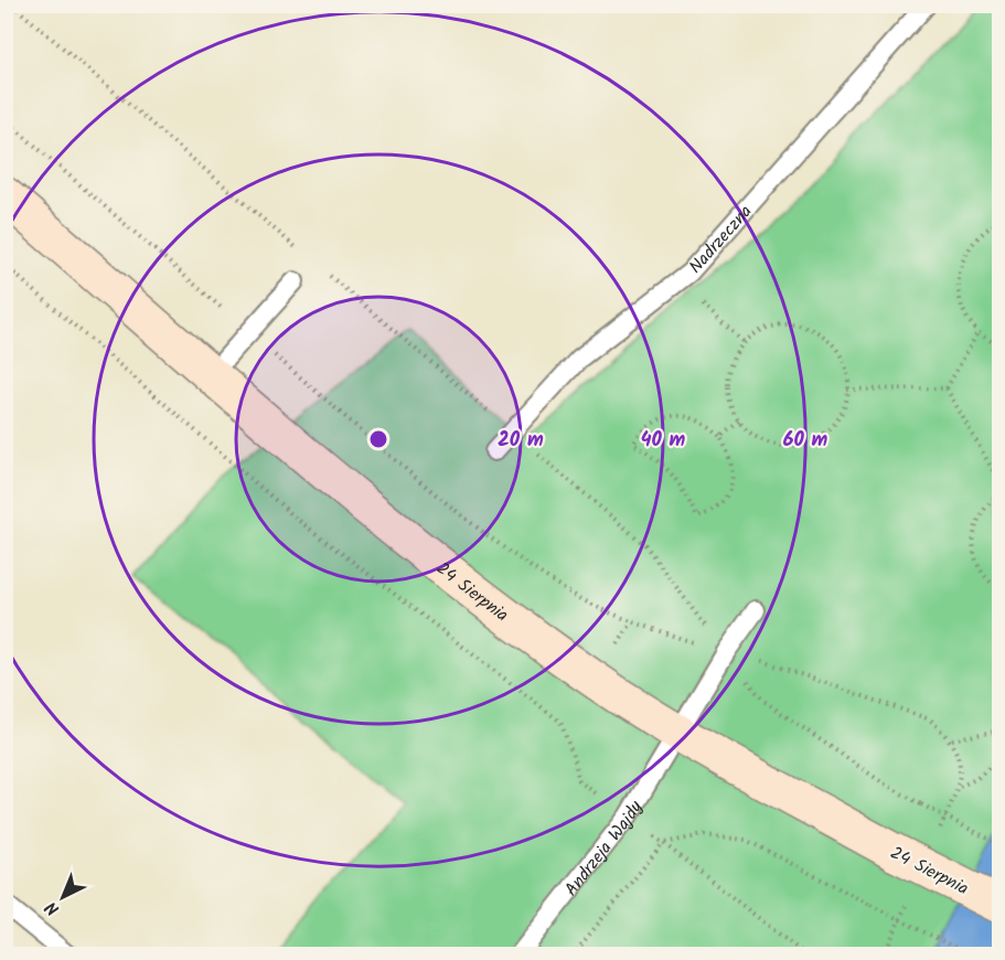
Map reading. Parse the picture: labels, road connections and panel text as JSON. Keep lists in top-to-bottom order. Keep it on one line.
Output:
{"streets":{"main road":["24 Sierpnia"],"lane":["Nadrzeczna","Andrzeja Wajdy"]},"crossings":[["24 Sierpnia","Andrzeja Wajdy"]],"north":"bottom left","rings":["20 m","40 m","60 m"]}
